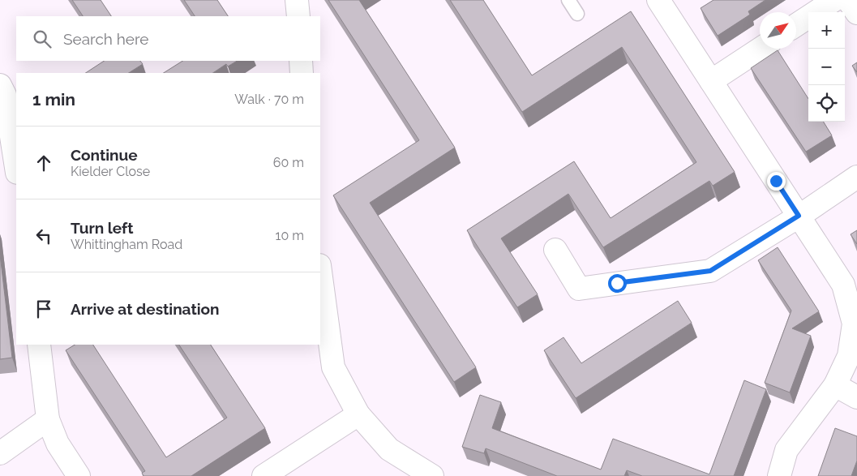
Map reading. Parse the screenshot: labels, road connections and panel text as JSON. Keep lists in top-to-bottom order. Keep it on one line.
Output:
{"north":"top right","page":{"map_buttons":["+","−"],"search":"Search here","heading":["1 min","Walk · 70 m"],"list":[["Continue","Kielder Close","60 m"],["Turn left","Whittingham Road","10 m"],"Arrive at destination"]}}
